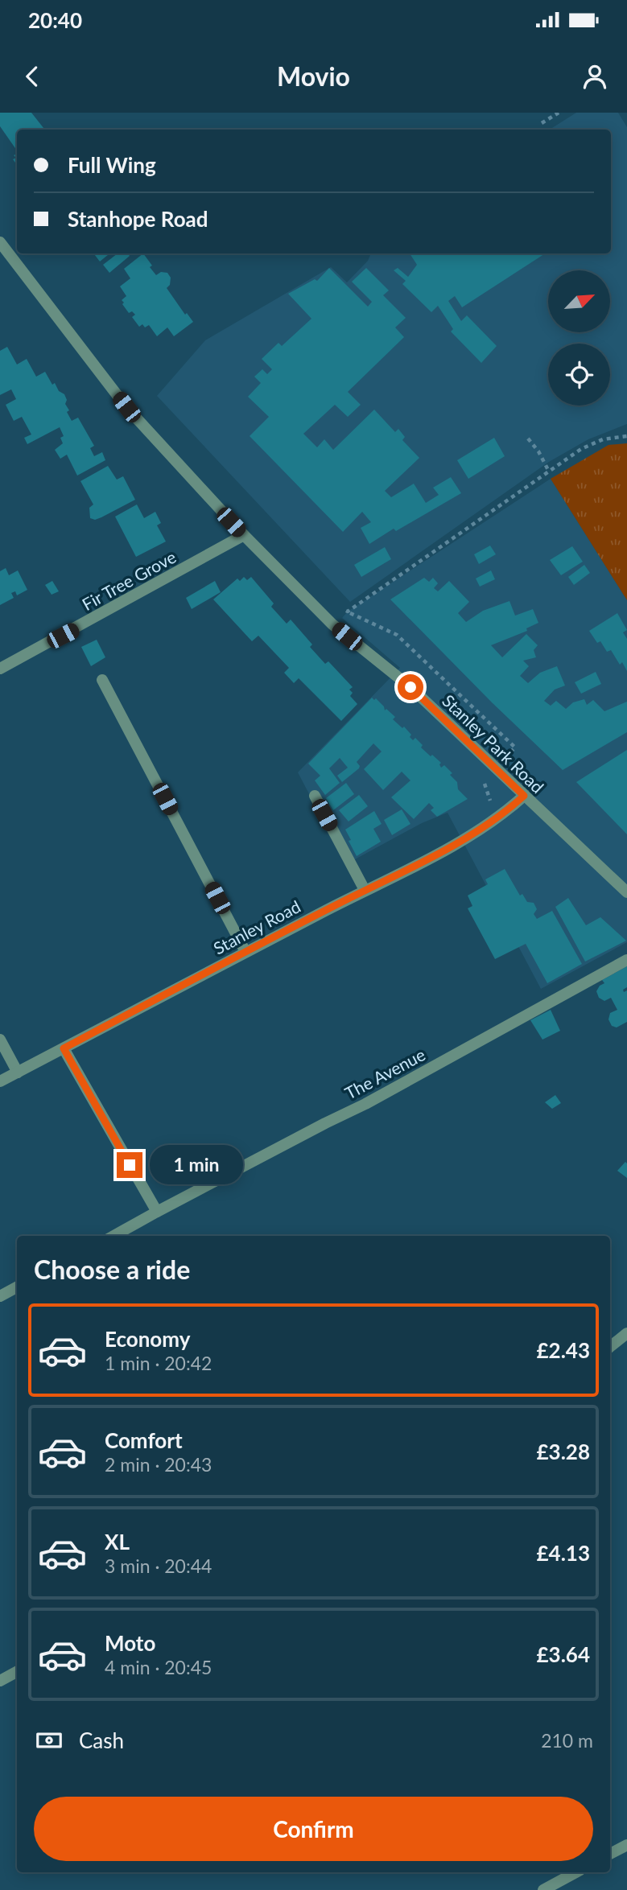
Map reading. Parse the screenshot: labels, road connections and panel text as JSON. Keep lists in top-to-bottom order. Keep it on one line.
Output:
{"streets":{"street":["Fir Tree Grove","Stanley Park Road","Stanley Road","The Avenue"]},"crossings":[["Fir Tree Grove","Stanley Park Road"],["Stanley Park Road","Stanley Road"]],"north":"top right","page":{"status":"20:40","header":"Movio","banner":["Full Wing","Stanhope Road"],"bubble":"1 min","heading":"Choose a ride","list":[{"name":"Economy","note":"1 min · 20:42","value":"£2.43"},{"name":"Comfort","note":"2 min · 20:43","value":"£3.28"},{"name":"XL","note":"3 min · 20:44","value":"£4.13"},{"name":"Moto","note":"4 min · 20:45","value":"£3.64"}],"pay":["Cash","210 m"],"buttons":"Confirm"}}
